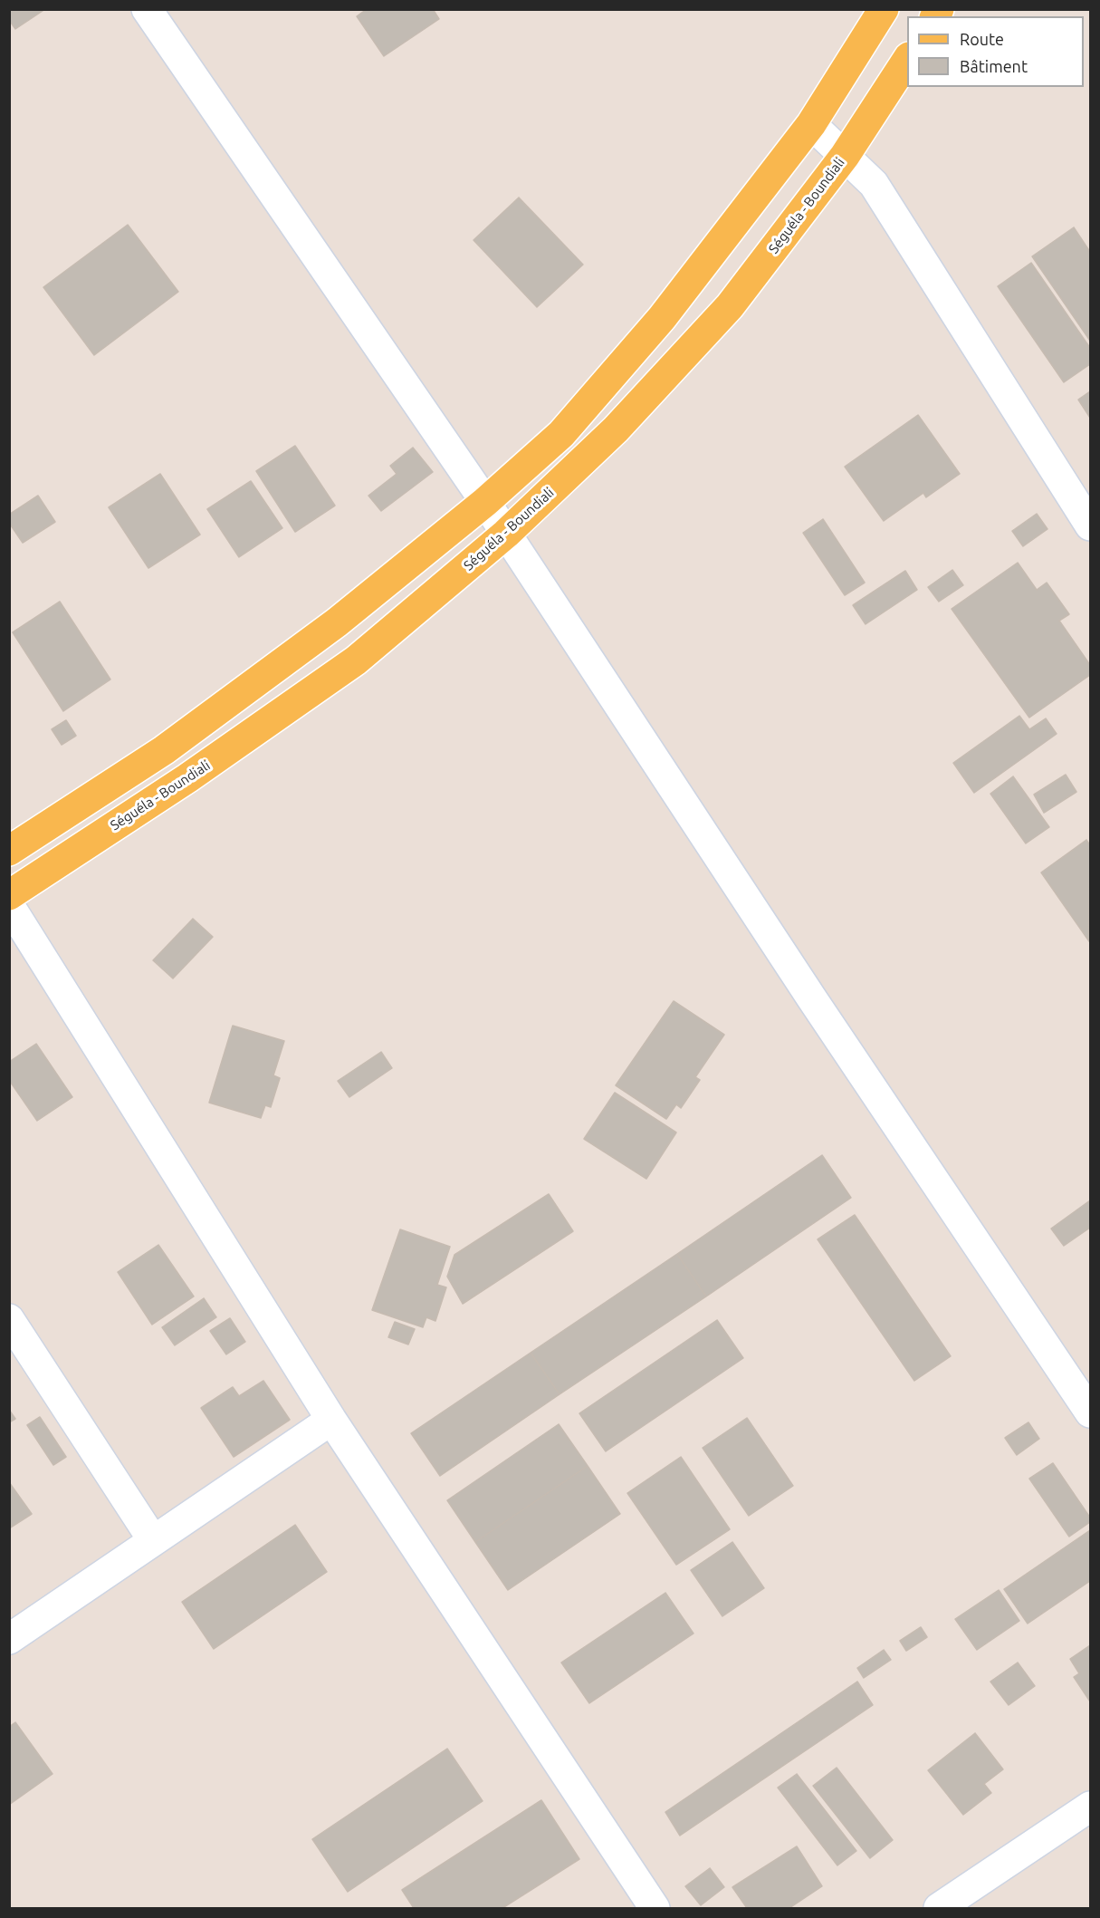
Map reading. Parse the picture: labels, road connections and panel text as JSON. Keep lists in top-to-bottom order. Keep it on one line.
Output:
{"streets":{"main road":["Séguéla - Boundiali"]},"legend":["Route","Bâtiment"]}
